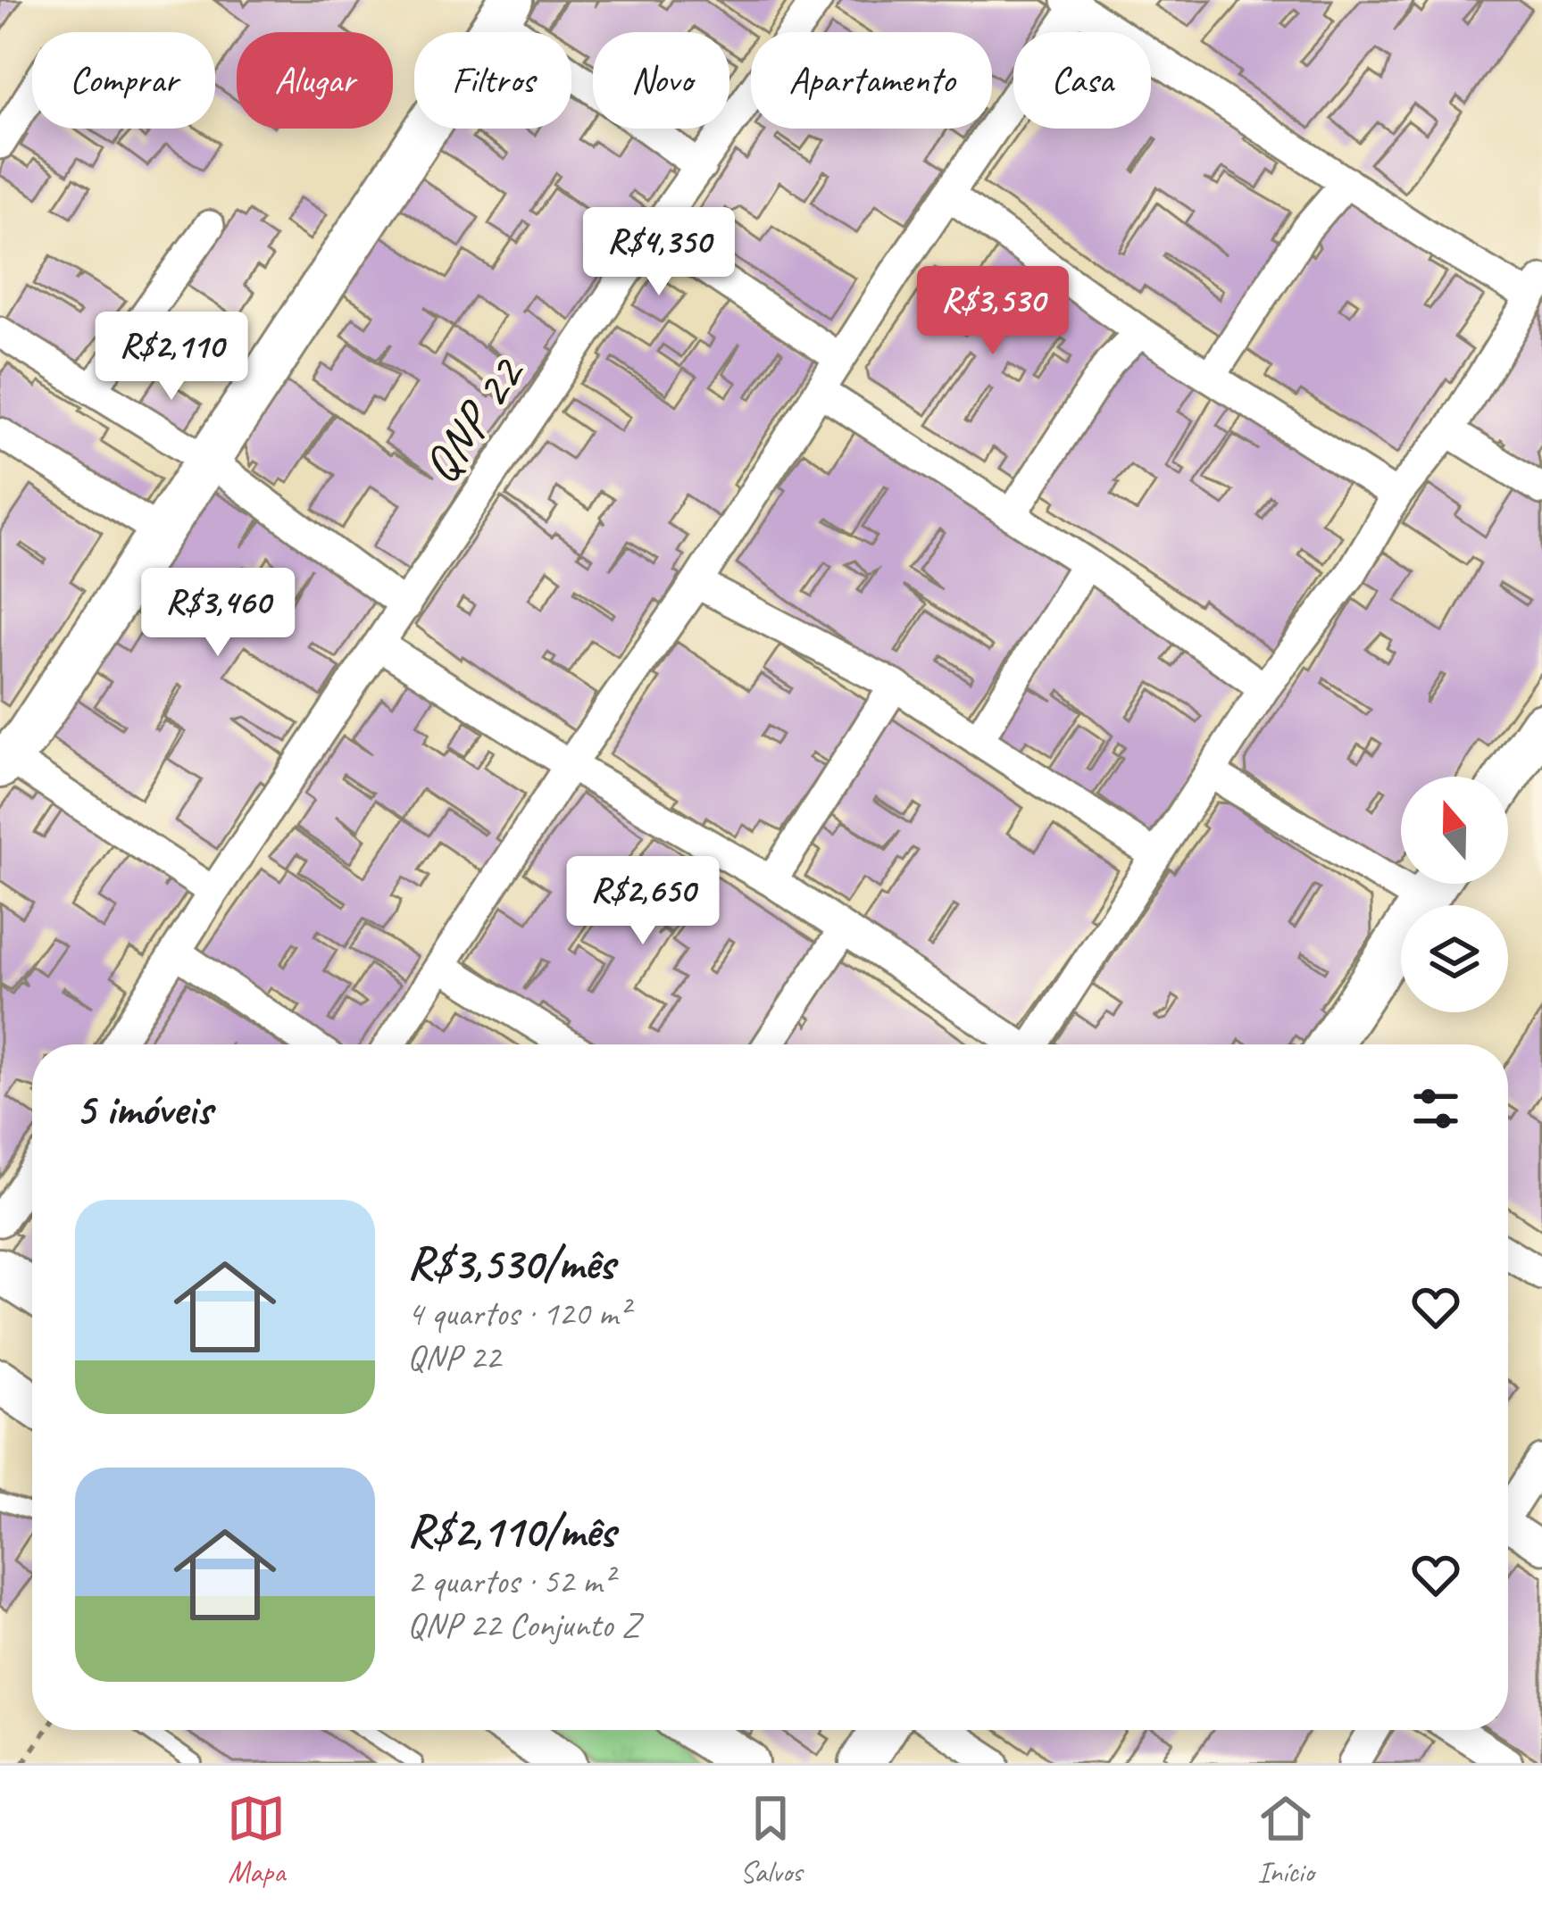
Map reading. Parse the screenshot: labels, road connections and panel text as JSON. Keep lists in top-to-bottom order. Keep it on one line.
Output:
{"streets":{"street":["QNP 22"]},"north":"top","page":{"chip":["Comprar","Alugar","Filtros","Novo","Apartamento","Casa"],"price":["R$4,350","R$3,530","R$2,110","R$3,460","R$2,650"],"heading":"5 imóveis","list":[{"name":"R$3,530/mês","note":"4 quartos · 120 m² · QNP 22"},{"name":"R$2,110/mês","note":"2 quartos · 52 m² · QNP 22 Conjunto Z"}],"tabs":["Mapa","Salvos","Início"]}}
